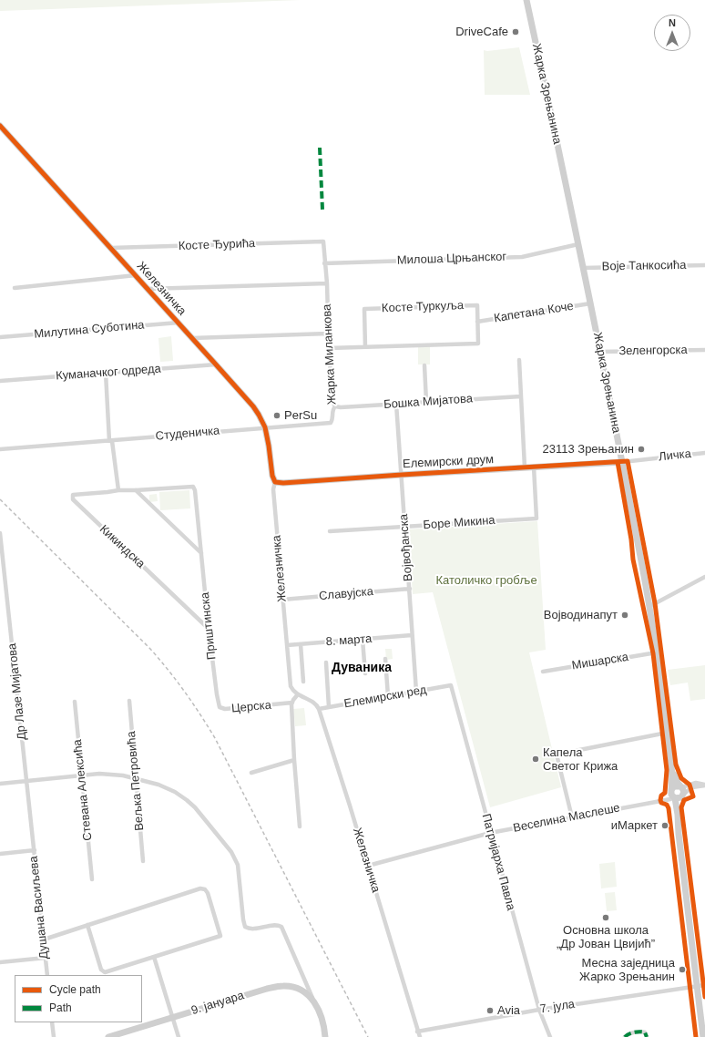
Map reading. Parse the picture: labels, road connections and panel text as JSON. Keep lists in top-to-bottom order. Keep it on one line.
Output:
{"streets":{"main road":["Жарка Зрењанина","Железничка","Елемирски друм","9. јануара"],"street":["Косте Ђурића","Милоша Црњанског","Воје Танкосића","Косте Туркуља","Капетана Коче","Милутина Суботина","Зеленгорска","Жарка Миланкова","Куманачког одреда","Бошка Мијатова","Студеничка","Личка","Боре Микина","Кикиндска","Војвођанска","Славујска","Приштинска","8. марта","Мишарска","Др Лазе Мијатова","Елемирски ред","Церска","Вељка Петровића","Стевана Алексића","Веселина Маслеше","Патријарха Павла","Душана Васиљева","7. јула"]},"crossings":[["Жарка Зрењанина","Милоша Црњанског"],["Жарка Зрењанина","Воје Танкосића"],["Жарка Зрењанина","Капетана Коче"],["Жарка Зрењанина","Зеленгорска"],["Жарка Зрењанина","Личка"],["Жарка Зрењанина","Елемирски друм"],["Жарка Зрењанина","Мишарска"],["Жарка Зрењанина","Веселина Маслеше"],["Жарка Зрењанина","7. јула"],["Косте Ђурића","Железничка"],["Косте Ђурића","Жарка Миланкова"],["Милоша Црњанског","Жарка Миланкова"],["Железничка","Милутина Суботина"],["Железничка","Жарка Миланкова"],["Железничка","Куманачког одреда"],["Железничка","Студеничка"],["Железничка","Елемирски друм"],["Железничка","Славујска"],["Железничка","8. марта"],["Железничка","Елемирски ред"],["Железничка","Веселина Маслеше"],["Железничка","7. јула"],["Косте Туркуља","Капетана Коче"],["Косте Туркуља","Жарка Миланкова"],["Жарка Миланкова","Бошка Мијатова"],["Жарка Миланкова","Студеничка"],["Бошка Мијатова","Војвођанска"],["Личка","Елемирски друм"],["Елемирски друм","Боре Микина"],["Елемирски друм","Војвођанска"],["Боре Микина","Војвођанска"],["Кикиндска","Приштинска"],["Војвођанска","Славујска"],["Војвођанска","8. марта"],["Војвођанска","Елемирски ред"],["Приштинска","Церска"],["Др Лазе Мијатова","Душана Васиљева"],["Елемирски ред","Патријарха Павла"],["Веселина Маслеше","Патријарха Павла"],["Патријарха Павла","7. јула"]],"districts":["Дуваника"],"parks":["Католичко гробље"],"places":["DriveCafe","PerSu","23113 Зрењанин","Војводинапут","Капела Светог Крижа","иМаркет","Основна школа „Др Јован Цвијић”","Месна заједница Жарко Зрењанин","Avia"],"legend":["Cycle path","Path"],"north":"top"}
